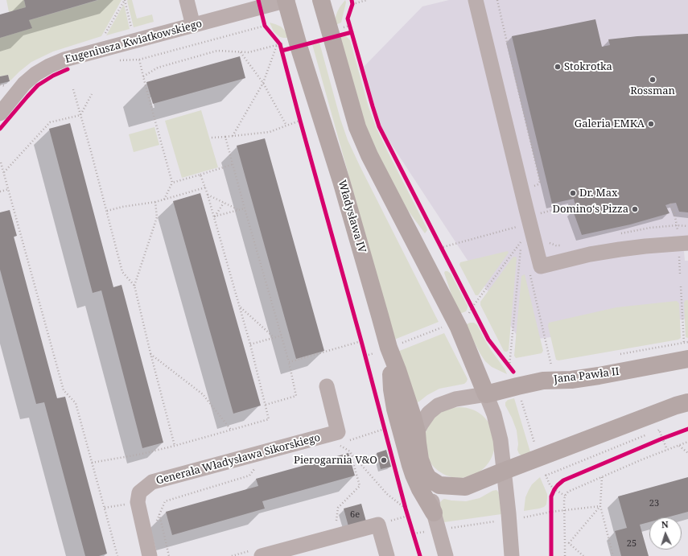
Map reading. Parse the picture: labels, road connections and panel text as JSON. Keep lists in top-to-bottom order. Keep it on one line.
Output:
{"streets":{"main road":["Władysława IV","Jana Pawła II"],"street":["Eugeniusza Kwiatkowskiego","Generała Władysława Sikorskiego"]},"crossings":[["Eugeniusza Kwiatkowskiego","Władysława IV"],["Władysława IV","Jana Pawła II"]],"places":["Stokrotka","Rossman","Galeria EMKA","Dr. Max","Domino‘s Pizza","Pierogarnia V&O"],"house_numbers":["23","6e","25"],"north":"top"}
